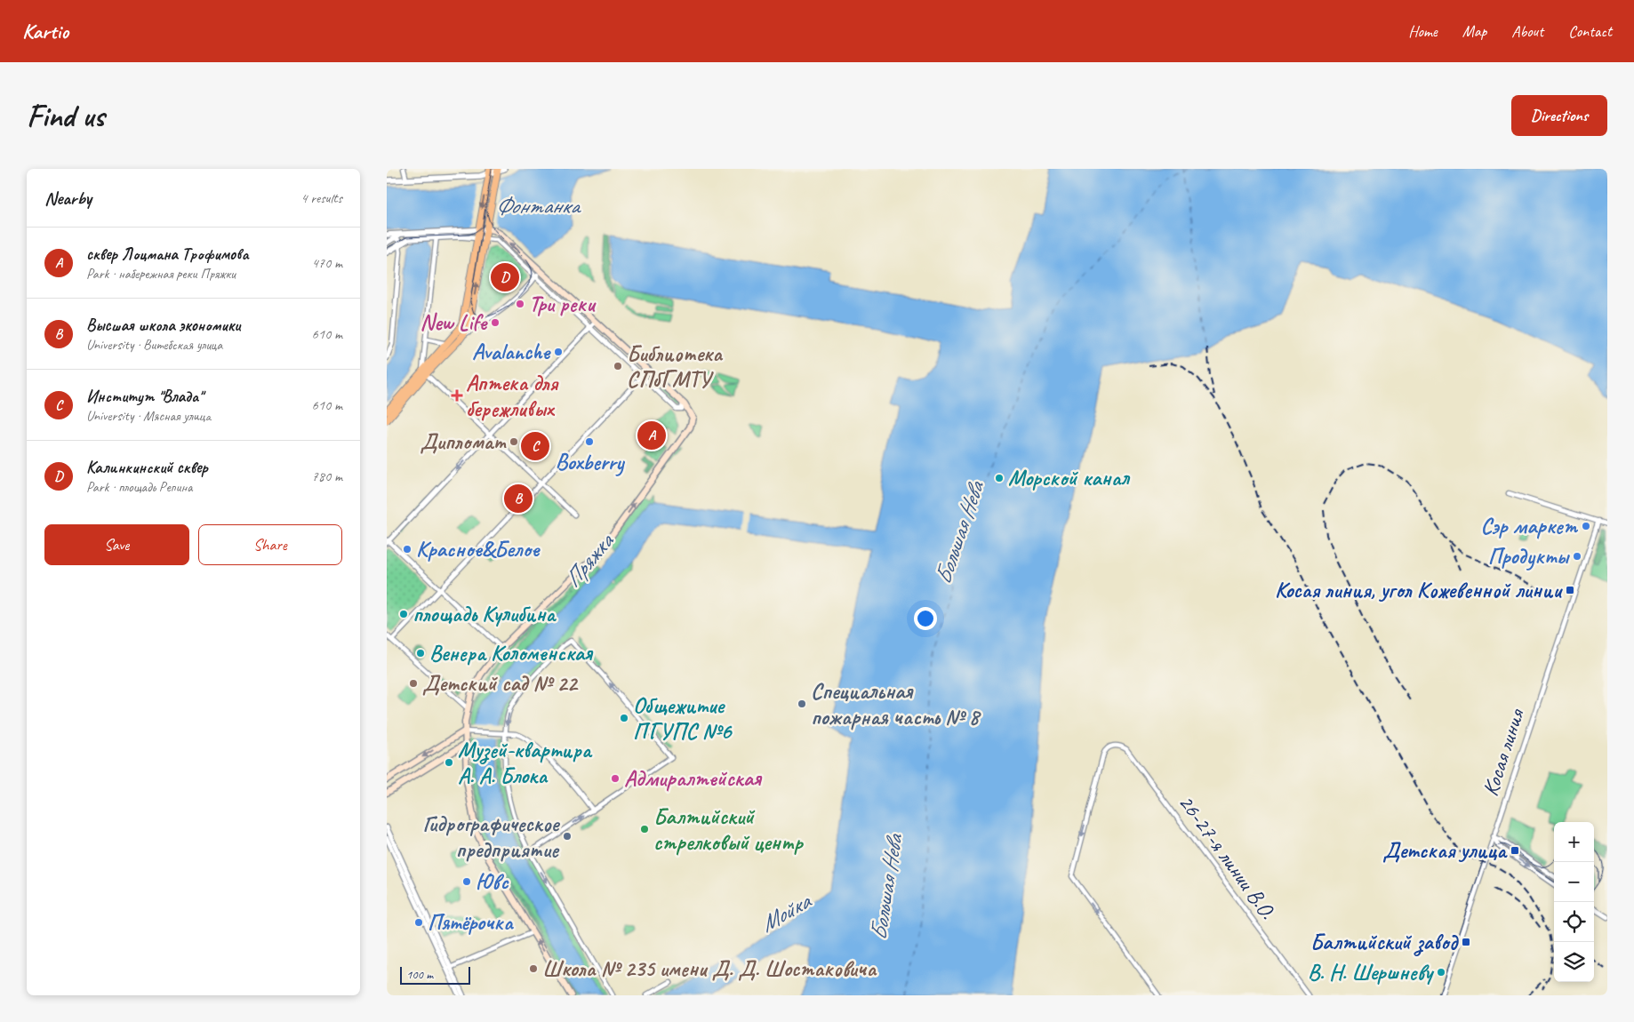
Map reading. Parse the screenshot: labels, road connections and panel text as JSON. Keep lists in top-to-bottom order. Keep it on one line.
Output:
{"streets":{"street":["Косая линия","26-27-я линии В.О."]},"water":["Фонтанка","Большая Нева","Пряжка","Мойка"],"places":{"other":["Три реки","New Life","Avalanche","Библиотека СПбГМТУ","Дипломат","Boxberry","Морской канал","Сэр маркет","Красное&Белое","Продукты","площадь Кулибина","Венера Коломенская","Детский сад № 22","Специальная пожарная часть № 8","Общежитие ПГУПС №6","Музей-квартира А. А. Блока","Адмиралтейская","Балтийский стрелковый центр","Гидрографическое предприятие","Ювс","Пятёрочка","Школа № 235 имени Д. Д. Шостаковича","В. Н. Шершневу"],"health":["Аптека для бережливых"],"transit":["Косая линия, угол Кожевенной линии","Детская улица","Балтийский завод"]},"scale_bar":"100 m","page":{"header":"Kartio","nav":["Home","Map","About","Contact"],"buttons":["Directions",["Save","Share"]],"title":"Find us","heading":["Nearby","4 results"],"list":[{"mark":"A","name":"сквер Лоцмана Трофимова","note":"Park · набережная реки Пряжки","value":"470 m"},{"mark":"B","name":"Высшая школа экономики","note":"University · Витебская улица","value":"610 m"},{"mark":"C","name":"Институт \"Влада\"","note":"University · Мясная улица","value":"610 m"},{"mark":"D","name":"Калинкинский сквер","note":"Park · площадь Репина","value":"780 m"}],"pins":["D","A","C","B"],"map_buttons":["+","−"],"scale":"100 m"}}
